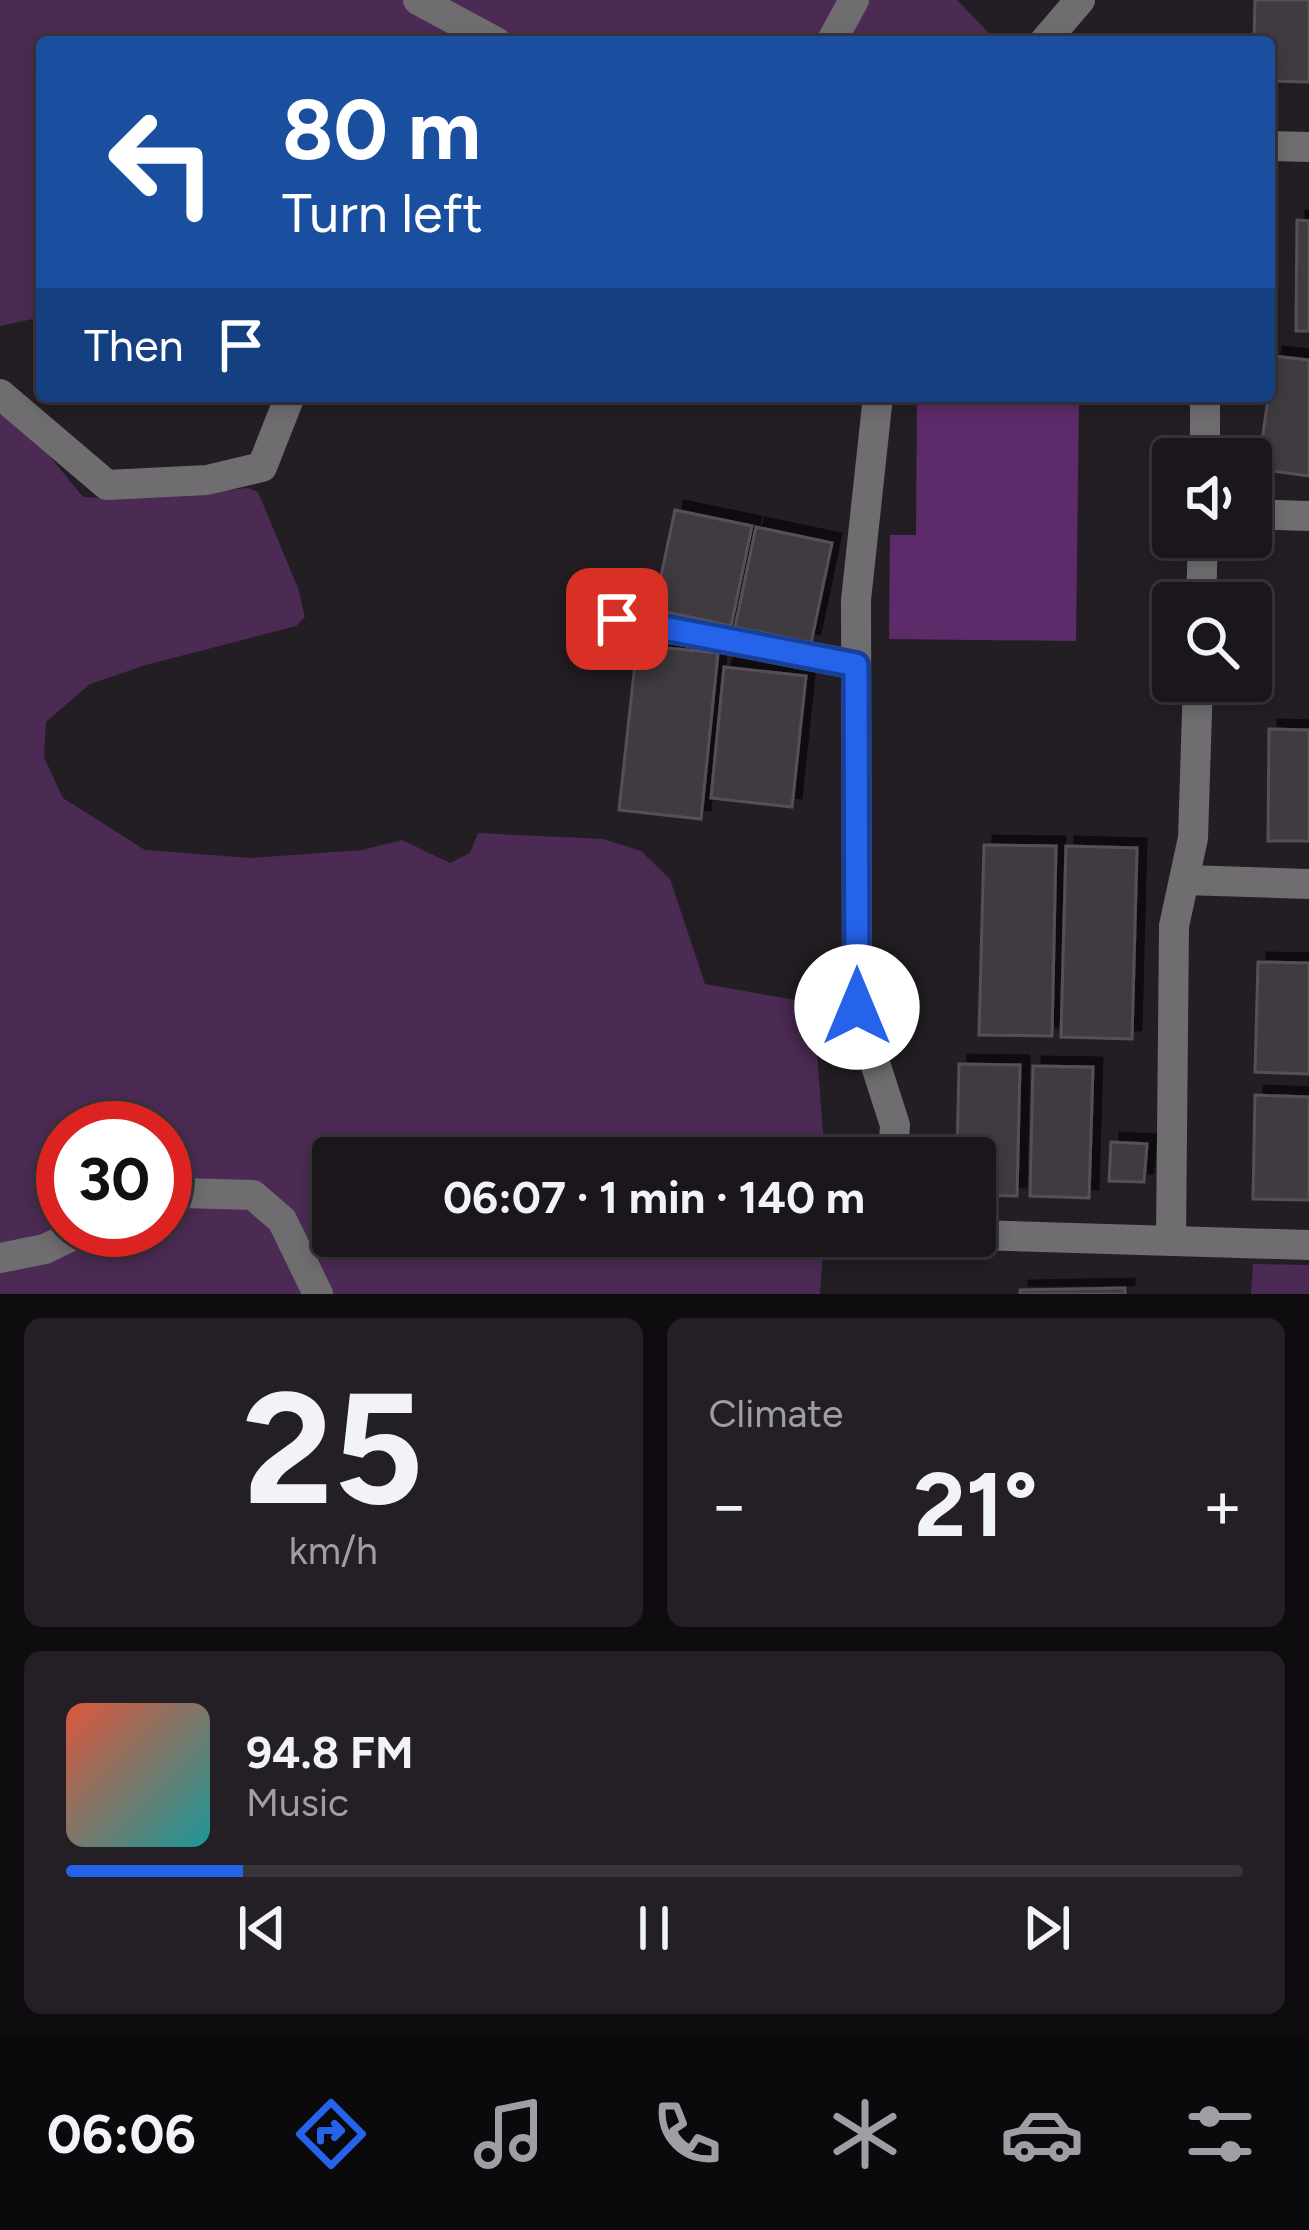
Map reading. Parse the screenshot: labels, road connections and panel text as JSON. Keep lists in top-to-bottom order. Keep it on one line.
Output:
{"page":{"turn":["80 m","Turn left"],"then":"Then","limit":"30","trip":"06:07 · 1 min · 140 m","tile":[["25","km/h"],"Climate"],"heat":["−","21°","+"],"song":["94.8 FM","Music"],"tabs":"06:06"}}
